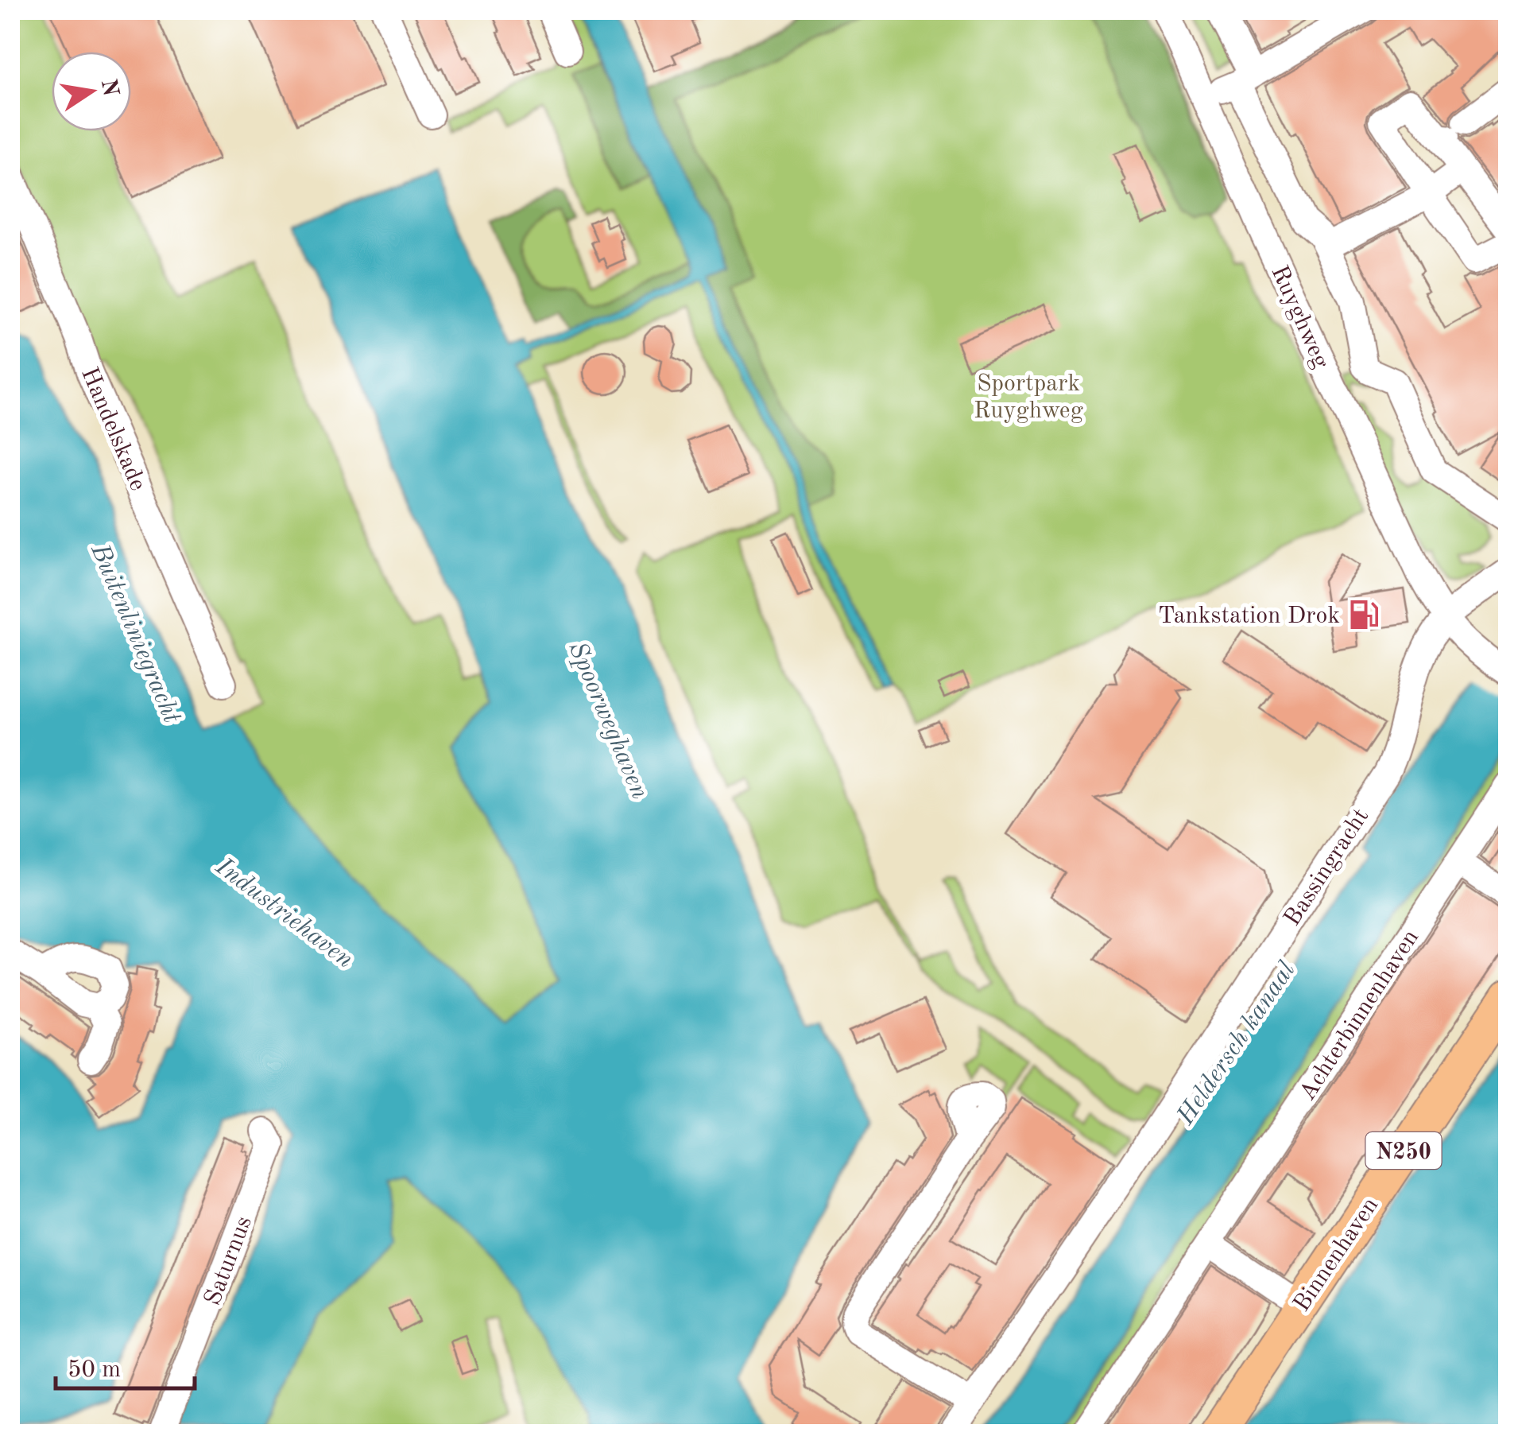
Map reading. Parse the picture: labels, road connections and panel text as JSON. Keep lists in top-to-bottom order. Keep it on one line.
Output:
{"streets":{"main road":["N250","Binnenhaven"],"street":["Ruyghweg","Handelskade","Bassingracht","Achterbinnenhaven","Saturnus"]},"crossings":[["Ruyghweg","Bassingracht"]],"water":["Buitenliniegracht","Spoorweghaven","Industriehaven","Heldersch kanaal"],"parks":["Sportpark Ruyghweg"],"places":{"fuel station":["Tankstation Drok"]},"scale_bar":"50 m","north":"right"}
